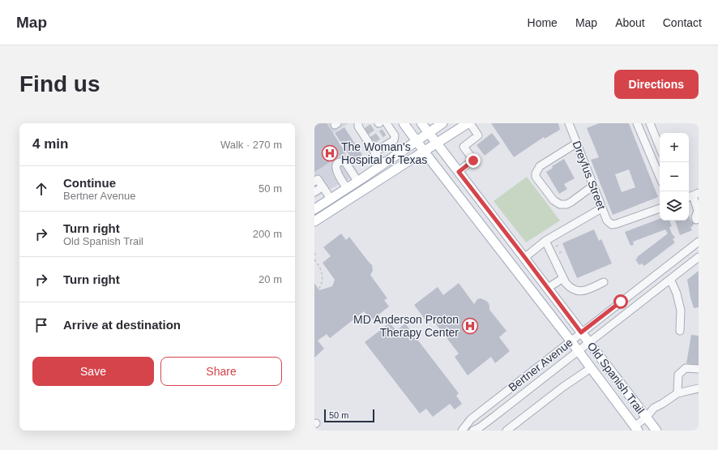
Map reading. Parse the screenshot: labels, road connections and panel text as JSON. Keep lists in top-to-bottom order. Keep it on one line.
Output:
{"streets":{"main road":["Old Spanish Trail"],"street":["Dreyfus Street","Bertner Avenue"]},"crossings":[["Bertner Avenue","Old Spanish Trail"]],"places":{"hospital":["The Woman's Hospital of Texas","MD Anderson Proton Therapy Center"]},"scale_bar":"50 m","page":{"header":"Map","nav":["Home","Map","About","Contact"],"buttons":["Directions",["Save","Share"]],"title":"Find us","heading":["4 min","Walk · 270 m"],"map_buttons":["+","−"],"list":[["Continue","Bertner Avenue","50 m"],["Turn right","Old Spanish Trail","200 m"],["Turn right","20 m"],"Arrive at destination"],"scale":"50 m"}}
